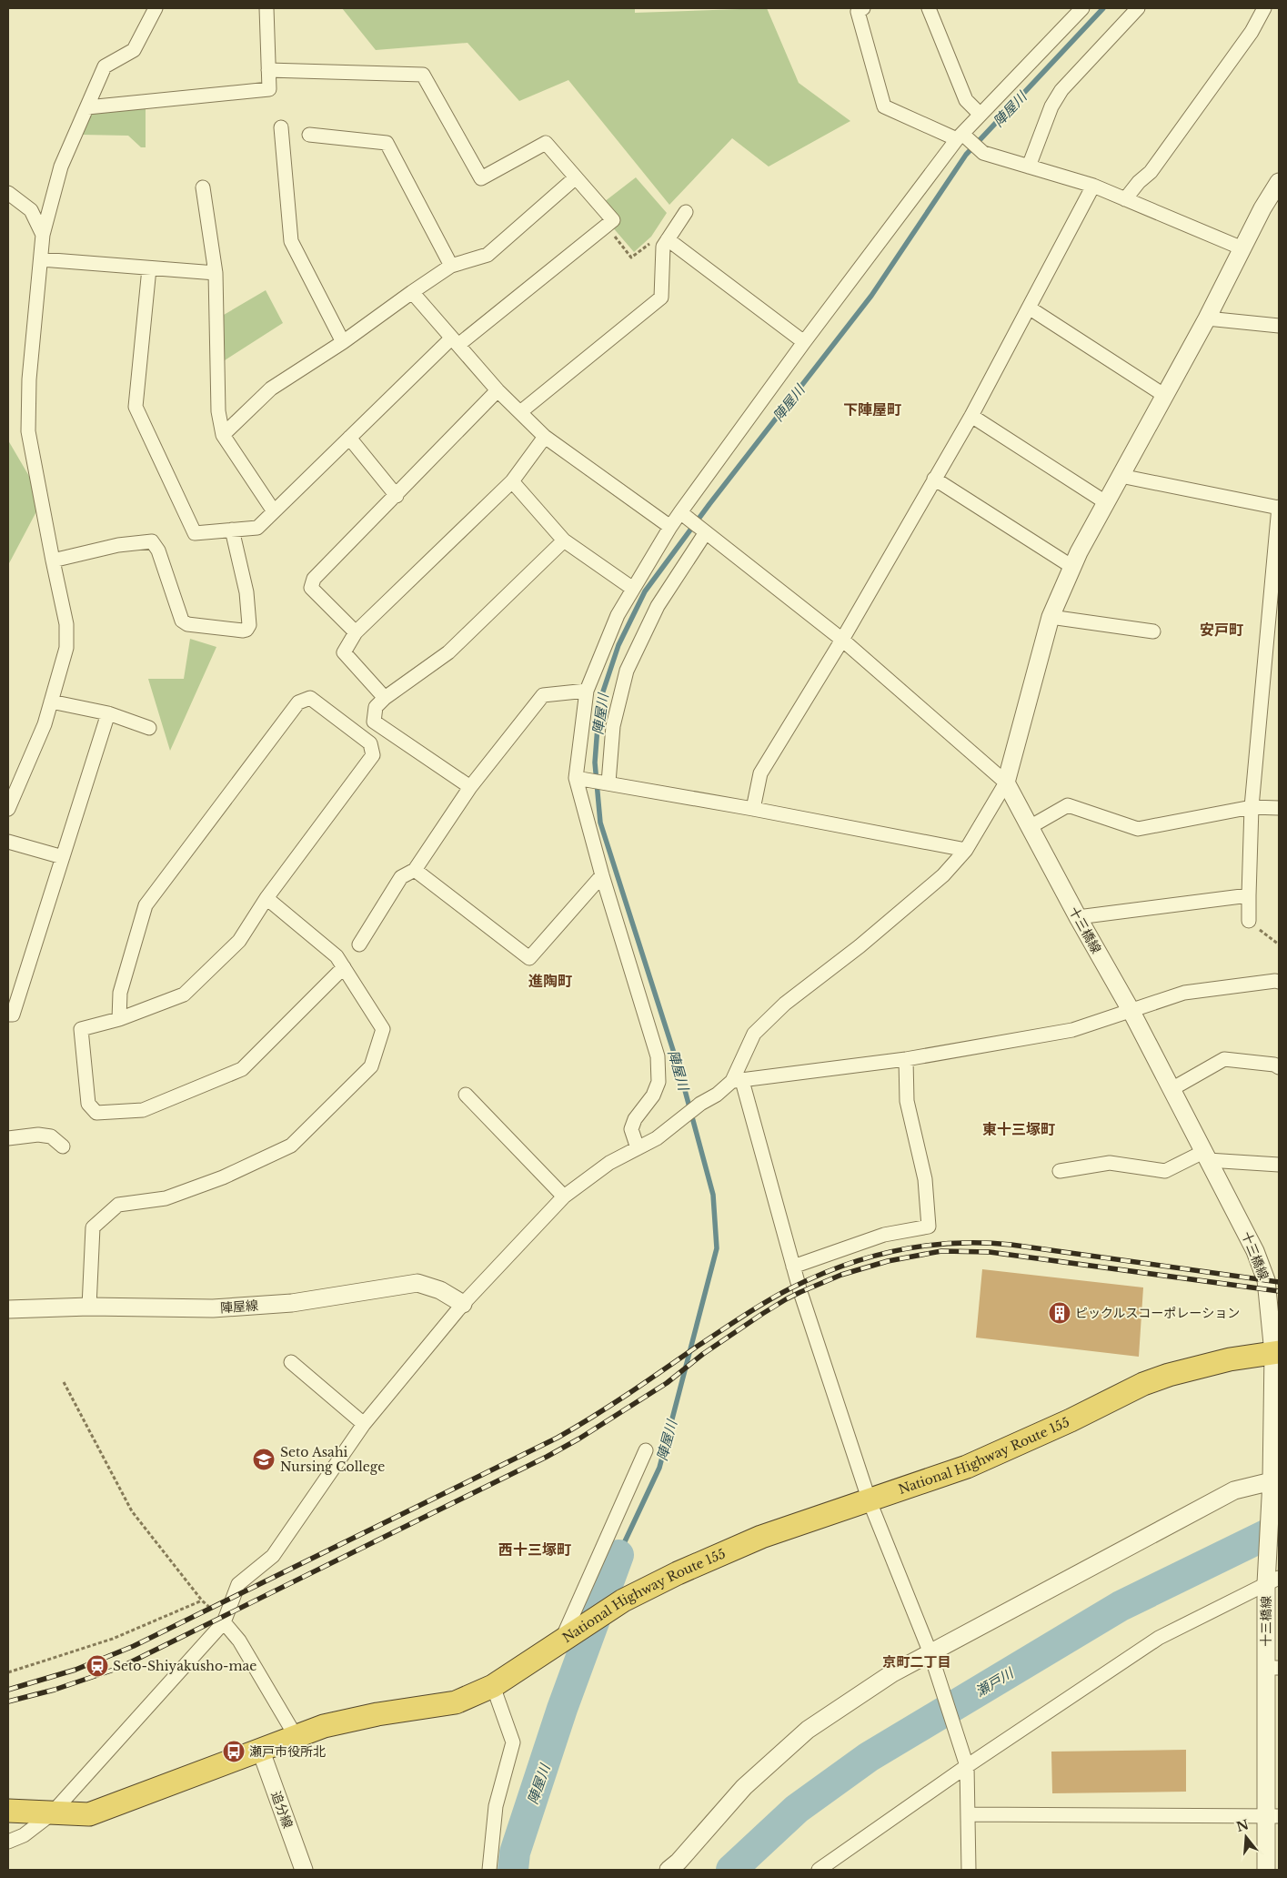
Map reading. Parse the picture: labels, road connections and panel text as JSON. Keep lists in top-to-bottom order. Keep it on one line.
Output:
{"streets":{"highway":["National Highway Route 155"],"street":["十三橋線","陣屋線","追分線"]},"crossings":[["十三橋線","National Highway Route 155"],["National Highway Route 155","追分線"]],"districts":["下陣屋町","安戸町","進陶町","東十三塚町","西十三塚町","京町二丁目"],"water":["陣屋川","瀬戸川"],"places":{"building":["ピックルスコーポレーション"],"school or university":["Seto Asahi Nursing College"],"station":["Seto-Shiyakusho-mae"],"bus stop":["瀬戸市役所北"]},"north":"top"}
